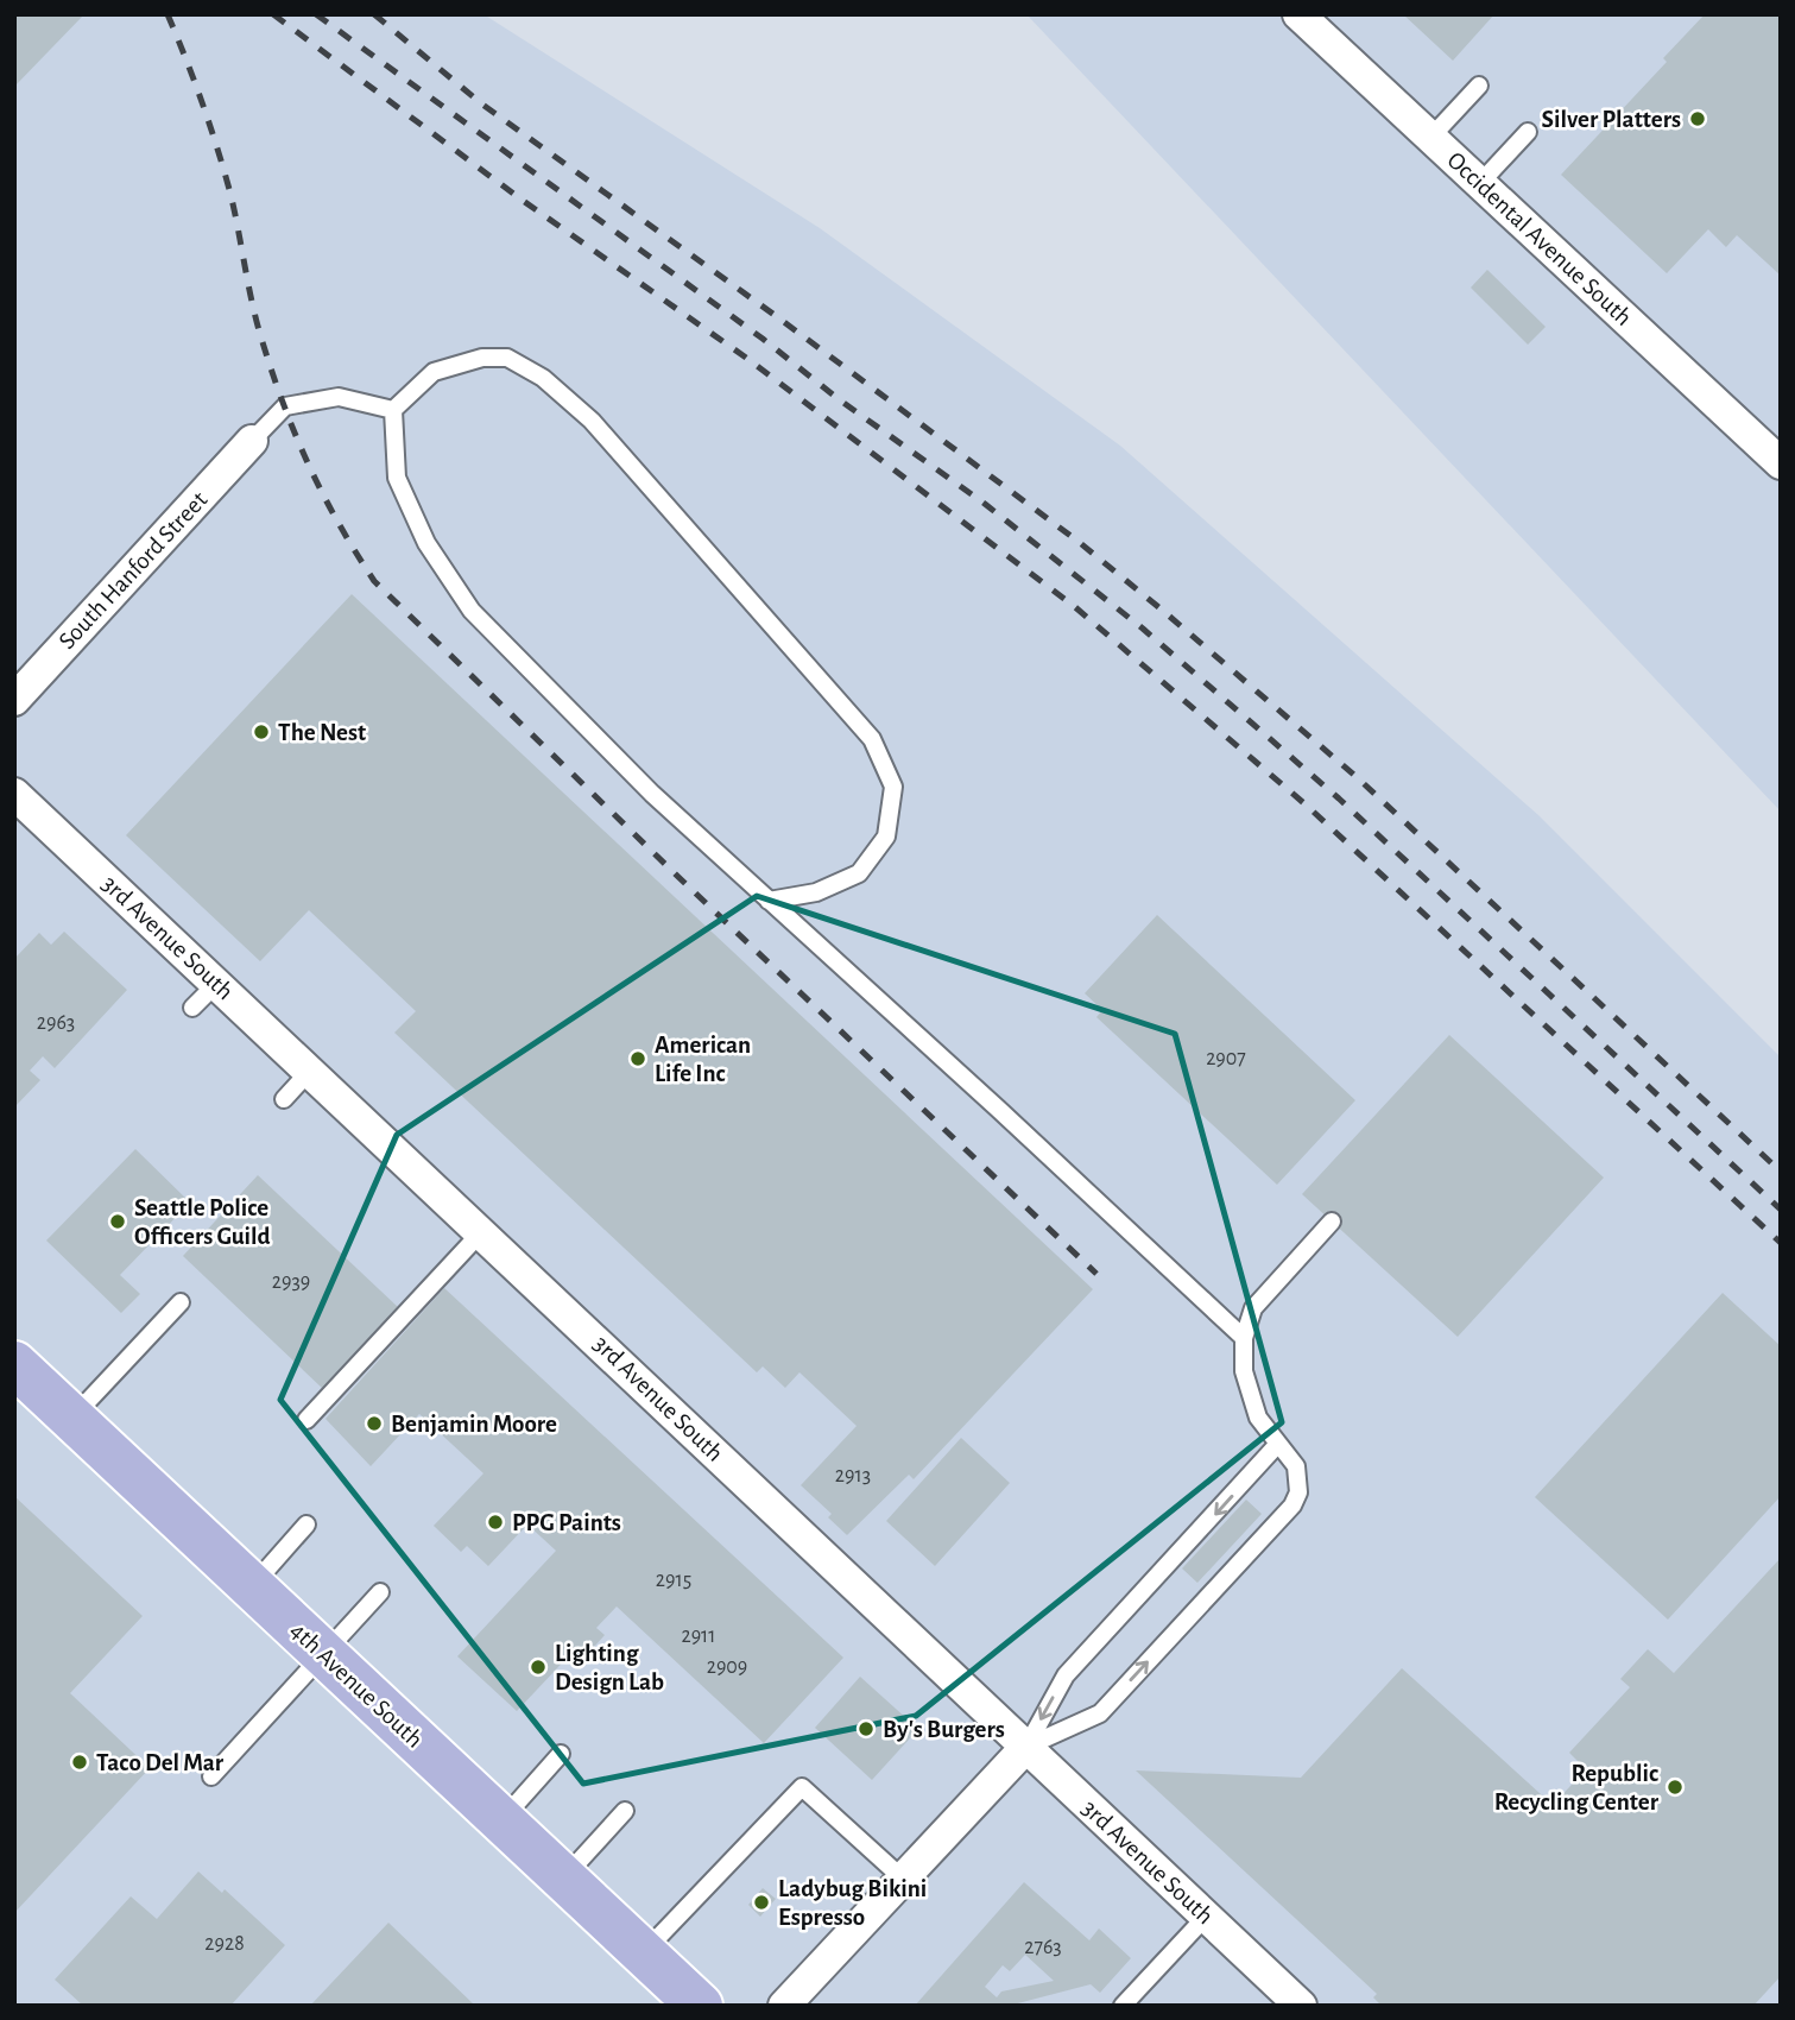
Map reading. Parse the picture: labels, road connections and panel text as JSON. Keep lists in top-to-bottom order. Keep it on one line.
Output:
{"streets":{"main road":["4th Avenue South"],"street":["Occidental Avenue South","South Hanford Street","3rd Avenue South"]},"places":["Silver Platters","The Nest","American Life Inc","Seattle Police Officers Guild","Benjamin Moore","PPG Paints","Lighting Design Lab","By's Burgers","Taco Del Mar","Republic Recycling Center","Ladybug Bikini Espresso"],"house_numbers":["2963","2907","2939","2913","2915","2911","2909","2928","2763"]}
